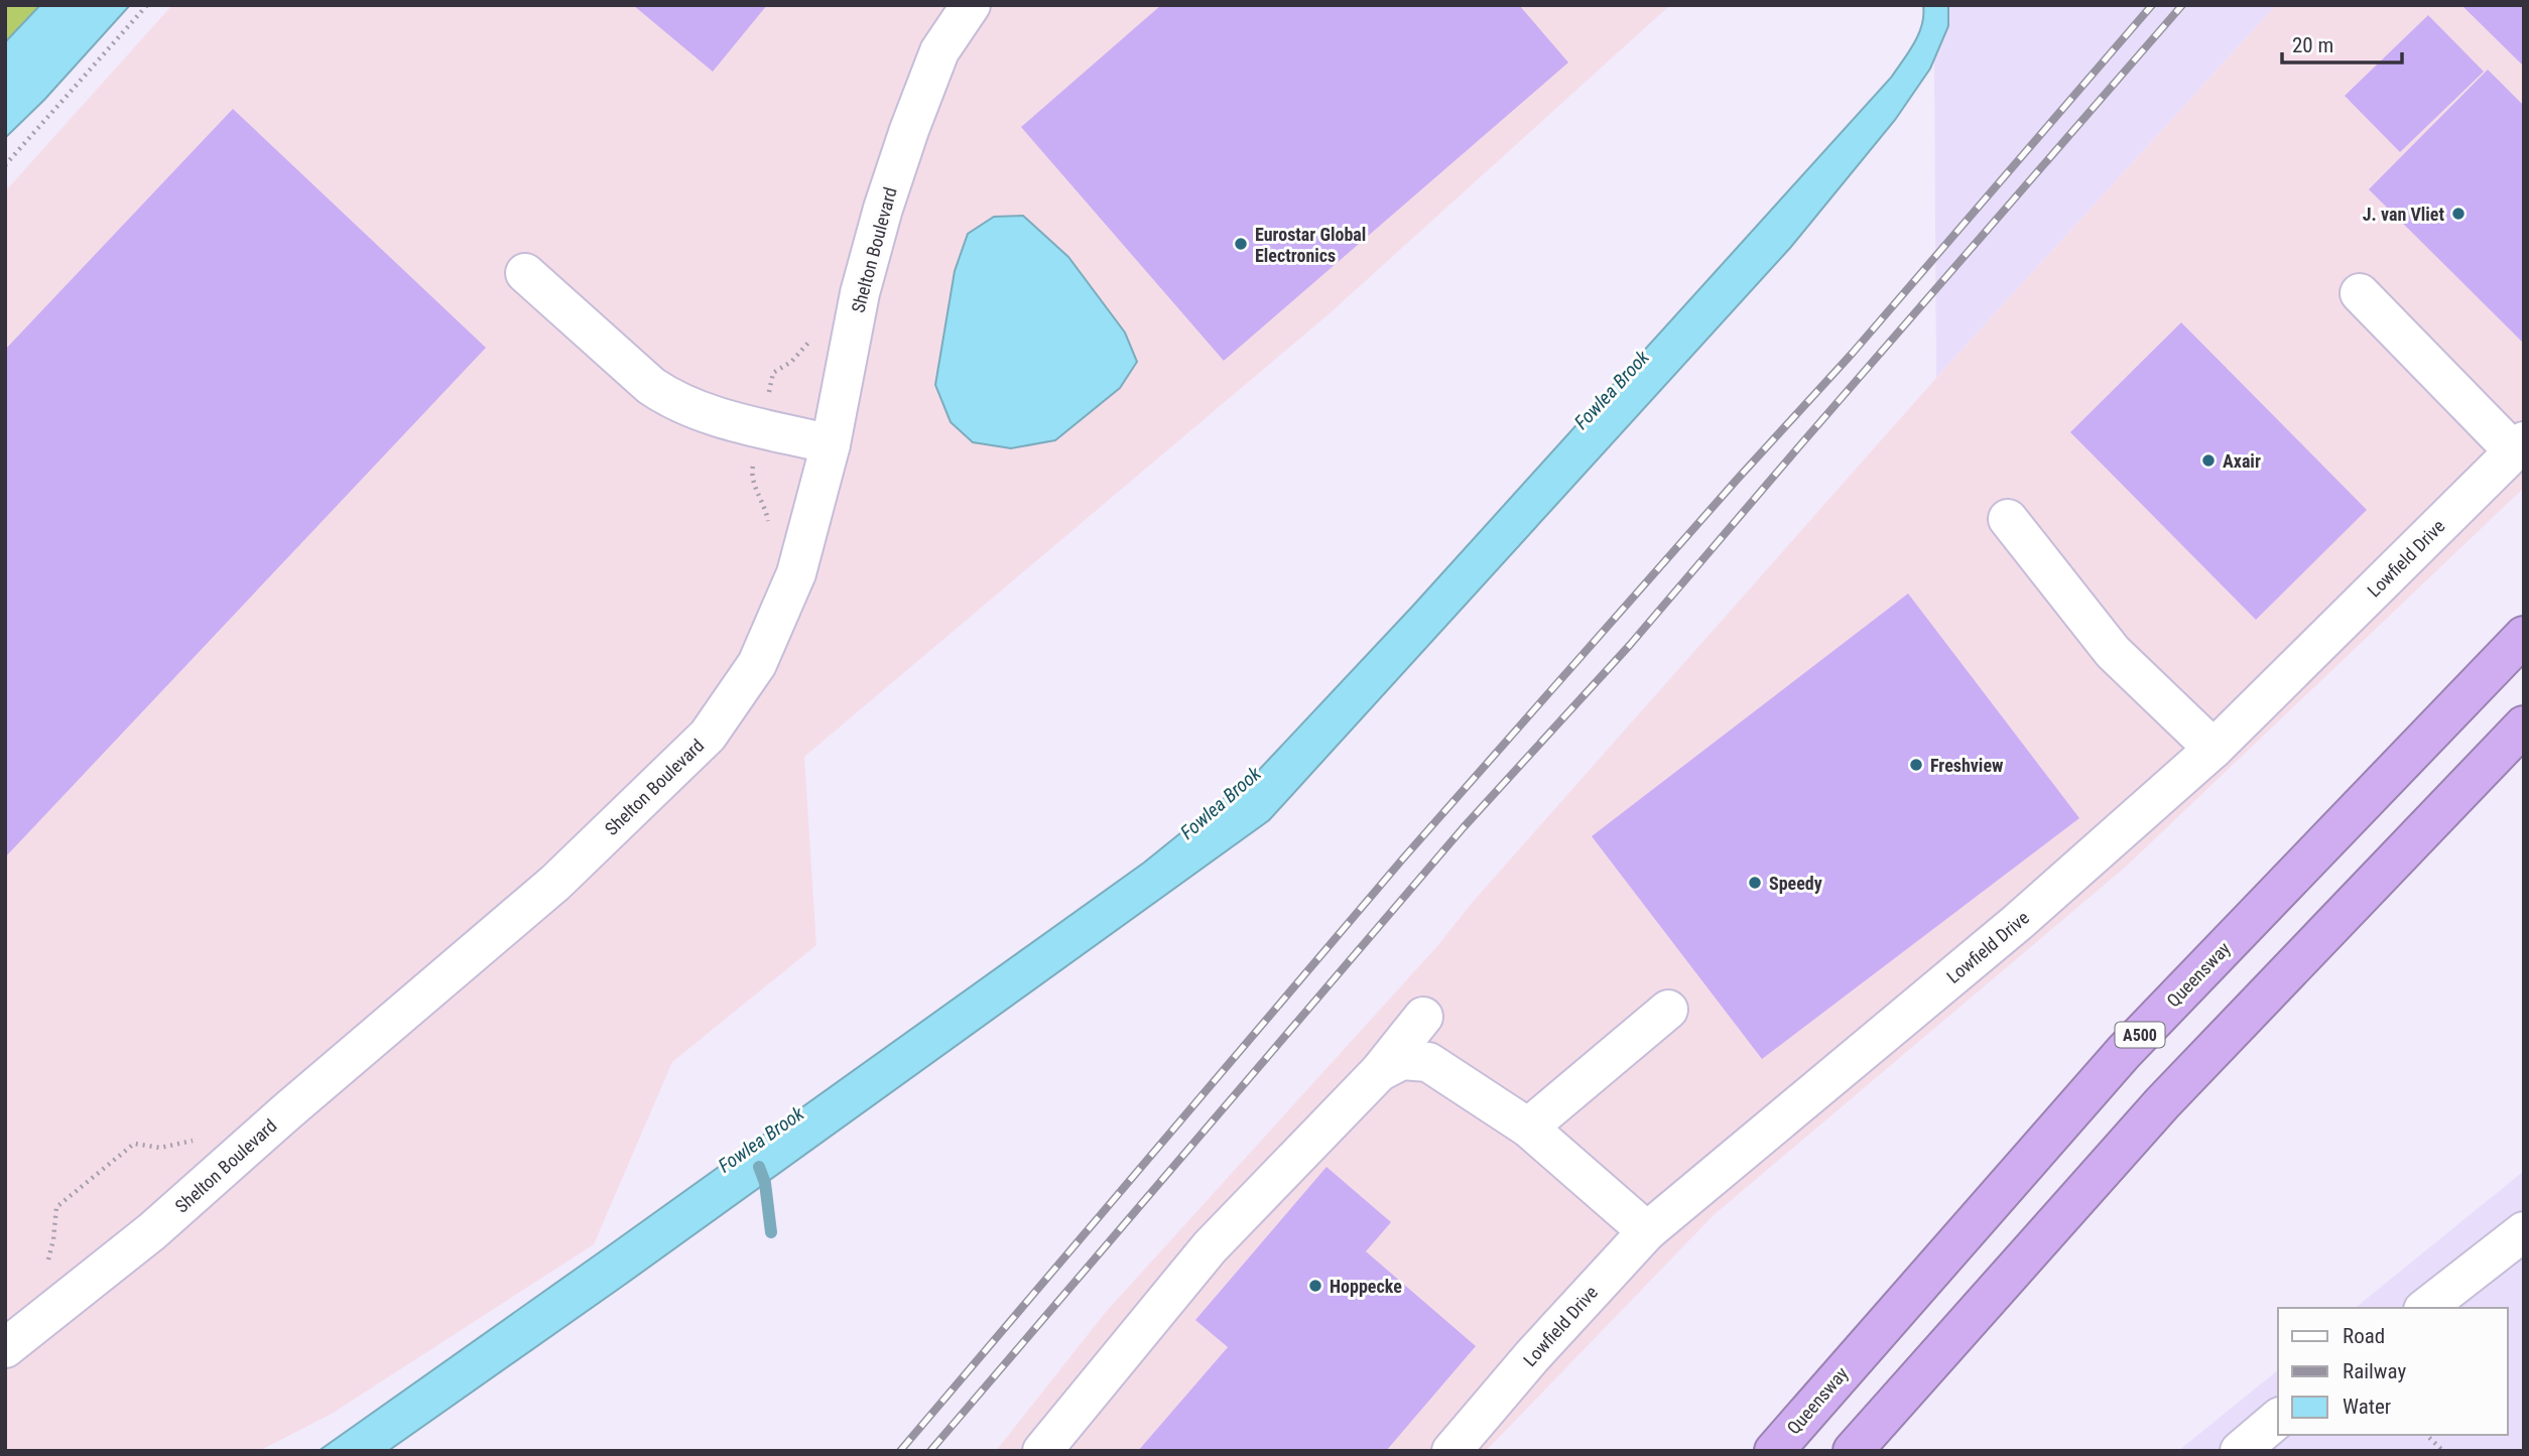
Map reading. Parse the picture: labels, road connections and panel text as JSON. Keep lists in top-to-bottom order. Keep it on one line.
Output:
{"streets":{"highway":["Queensway","A500"],"street":["Shelton Boulevard","Lowfield Drive"]},"water":["Fowlea Brook"],"places":["J. van Vliet","Eurostar Global Electronics","Axair","Freshview","Speedy","Hoppecke"],"legend":["Road","Railway","Water"],"scale_bar":"20 m"}
